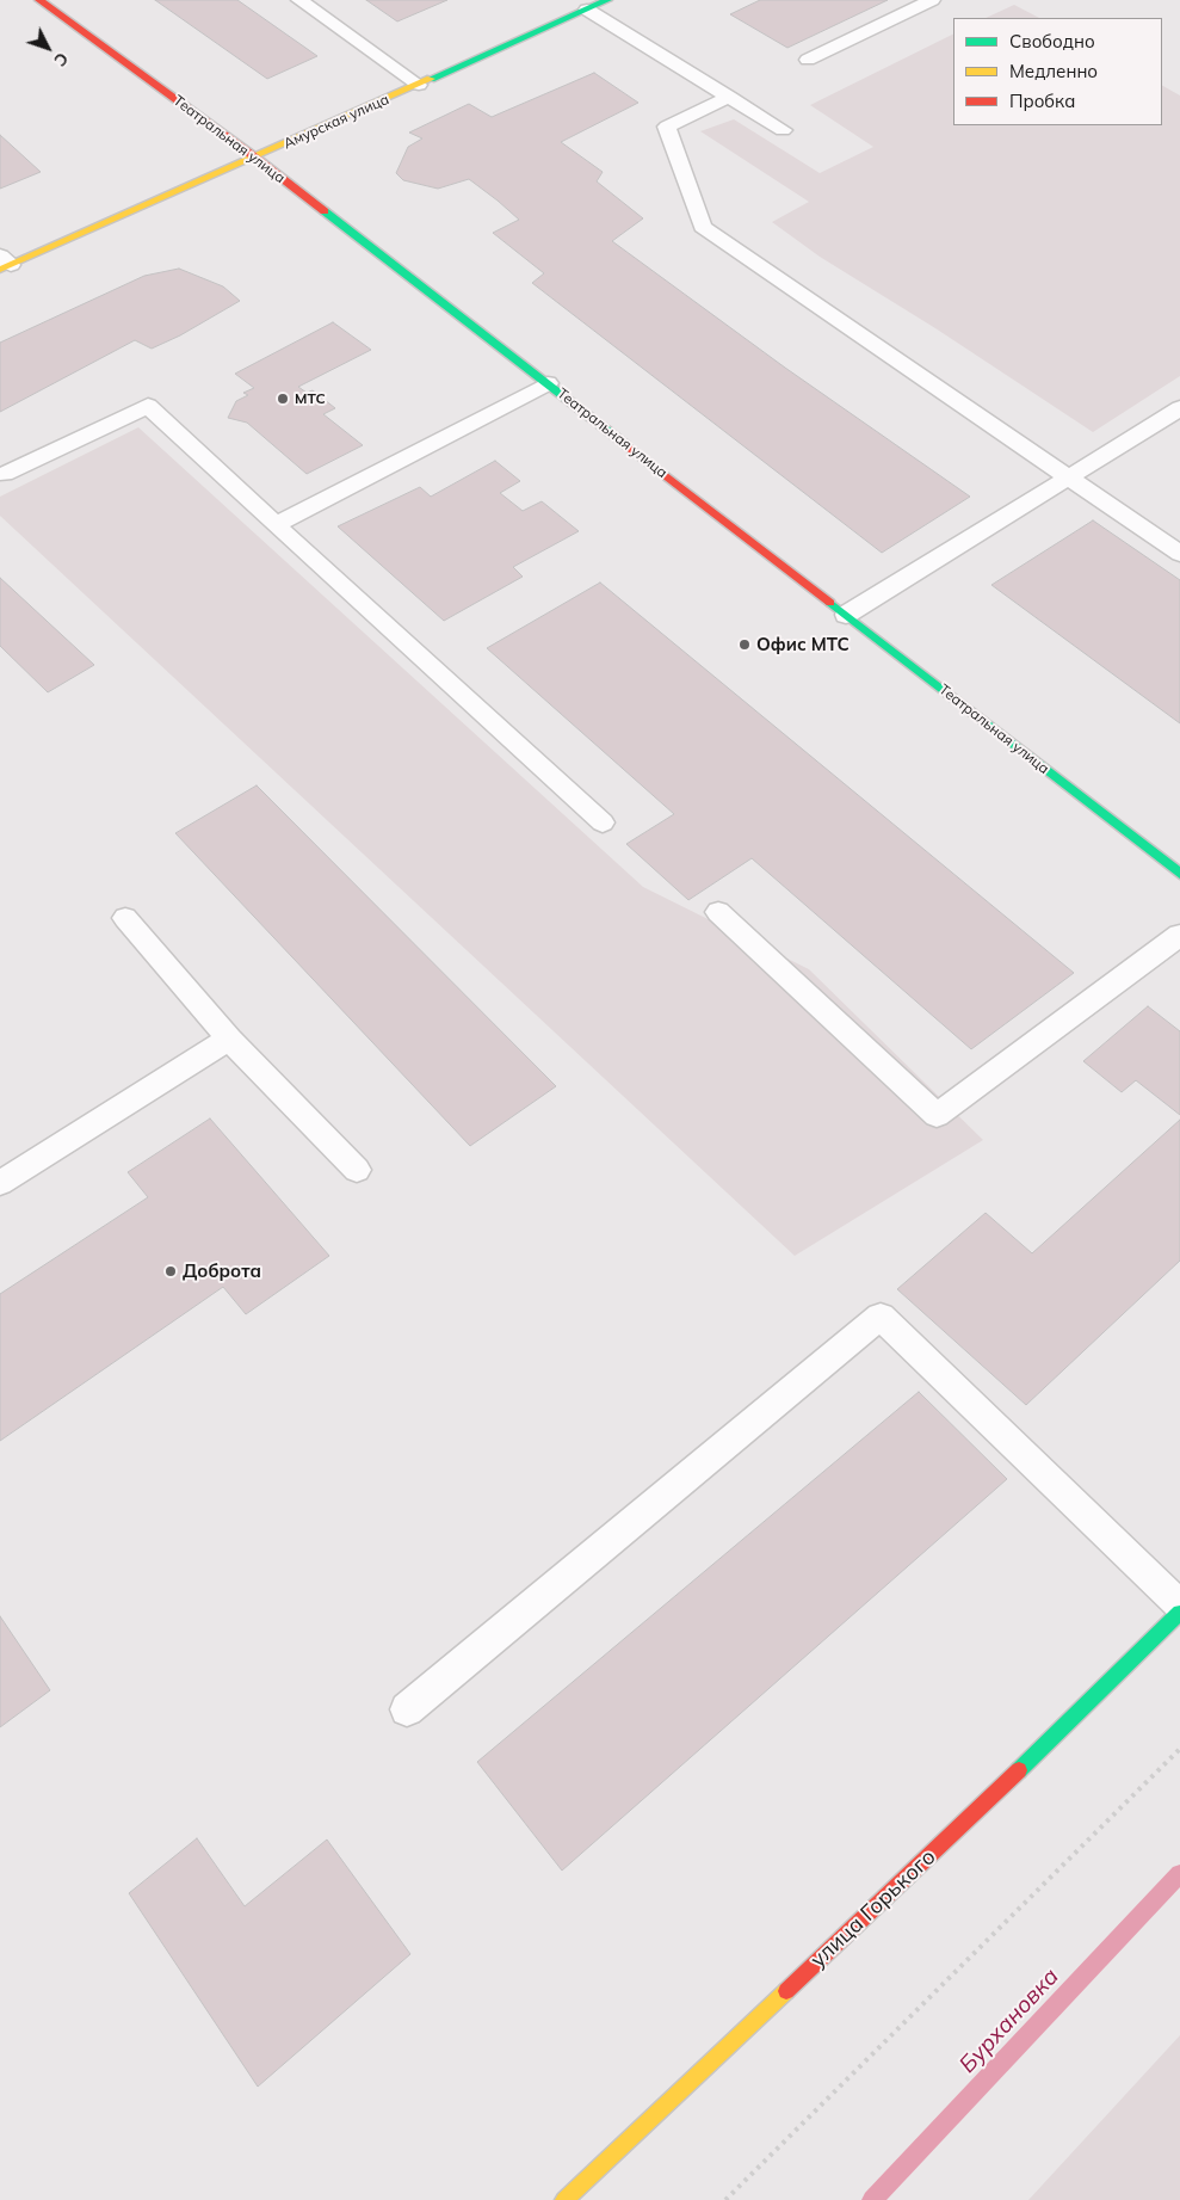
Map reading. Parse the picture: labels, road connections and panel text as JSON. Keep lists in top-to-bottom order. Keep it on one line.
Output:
{"streets":{"main road":["Амурская улица","Театральная улица","улица Горького"]},"crossings":[["Амурская улица","Театральная улица"]],"water":["Бурхановка"],"places":["МТС","Офис МТС","Доброта"],"legend":["Свободно","Медленно","Пробка"],"north":"bottom right"}
